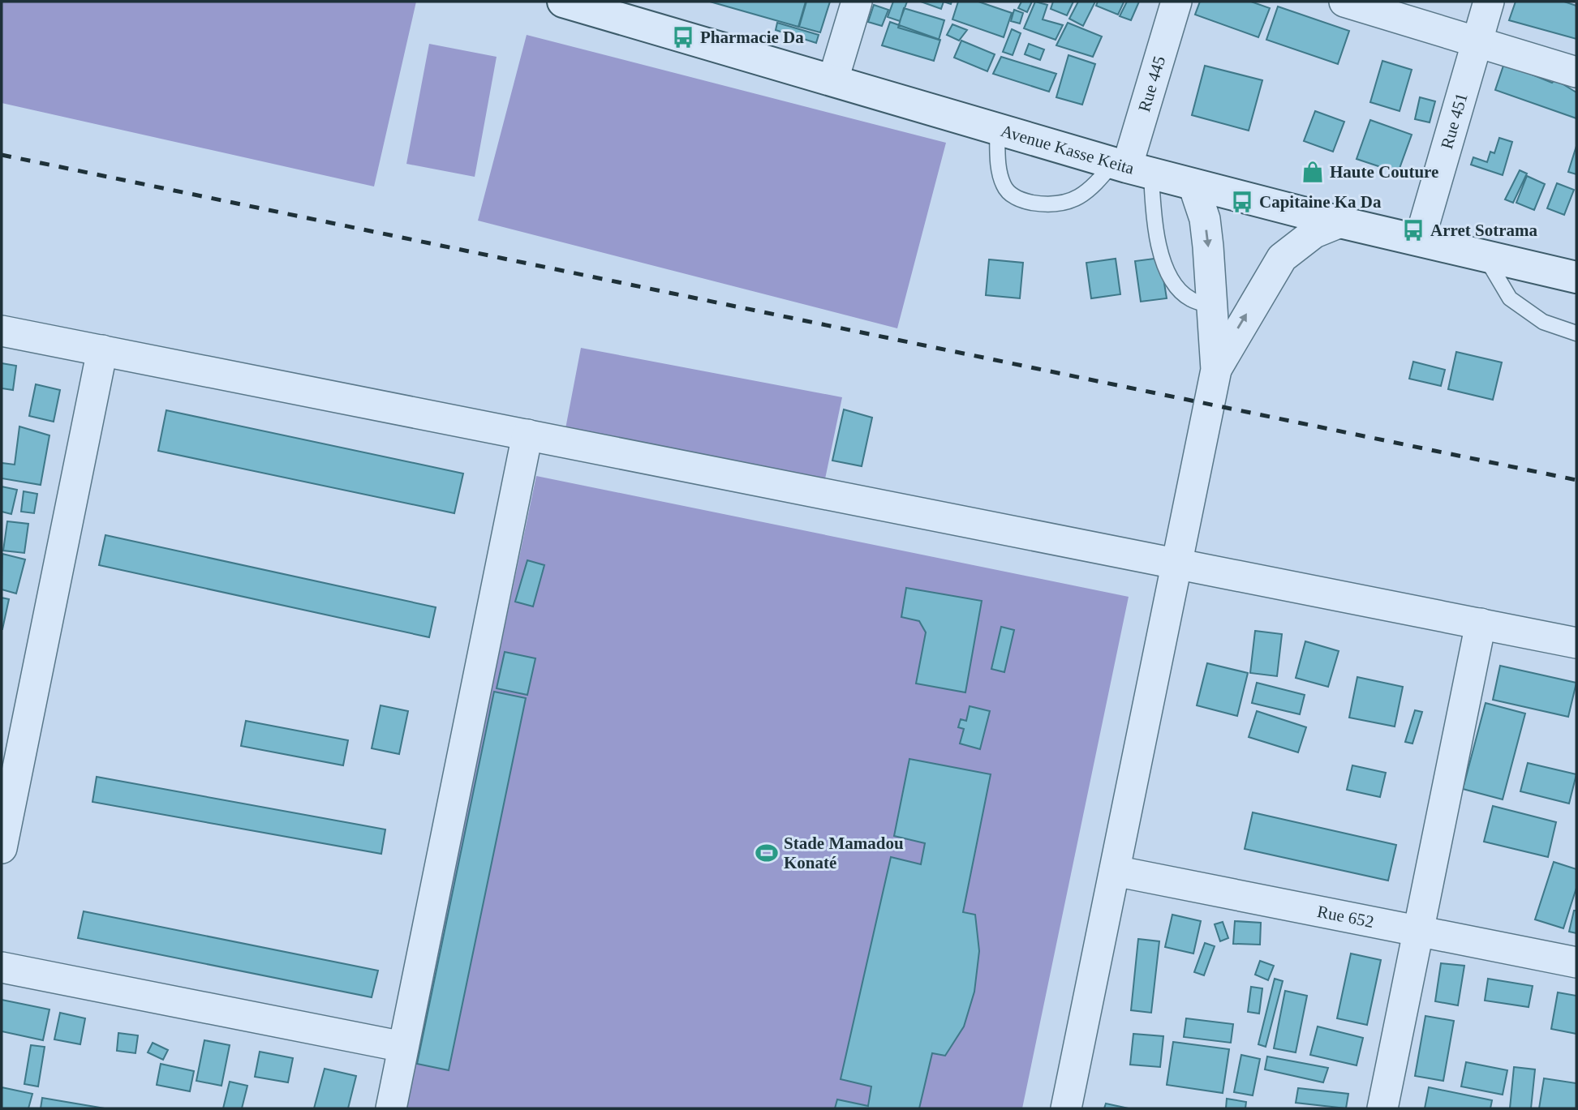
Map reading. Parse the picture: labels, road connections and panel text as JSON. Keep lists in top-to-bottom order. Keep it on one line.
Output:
{"streets":{"main road":["Avenue Kasse Keita"],"street":["Rue 445","Rue 451","Rue 652"]},"crossings":[["Rue 445","Avenue Kasse Keita"],["Rue 451","Avenue Kasse Keita"]],"places":{"bus stop":["Pharmacie Da","Capitaine Ka Da","Arret Sotrama"],"shop":["Haute Couture"],"sports":["Stade Mamadou Konaté"]}}
